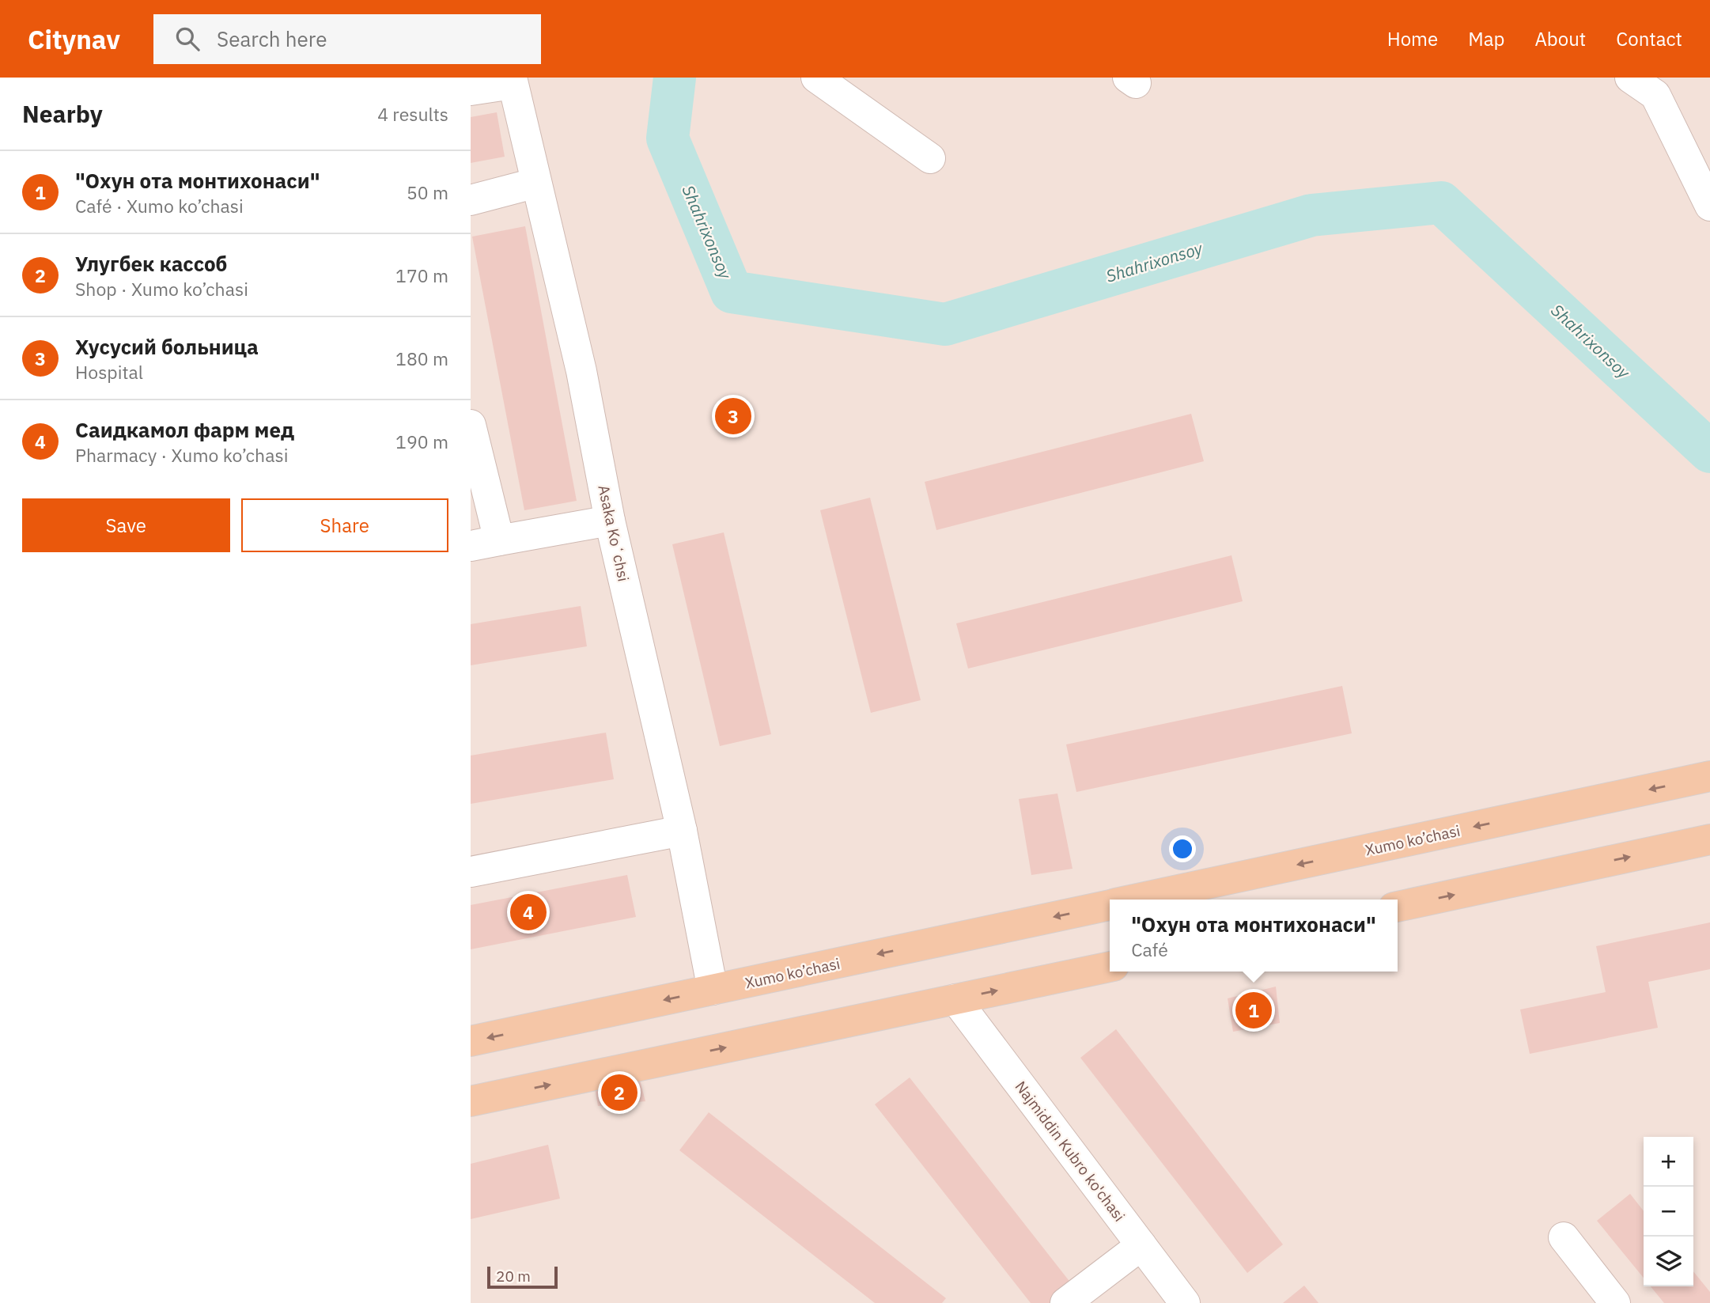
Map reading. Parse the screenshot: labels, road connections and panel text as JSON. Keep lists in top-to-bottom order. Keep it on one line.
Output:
{"streets":{"main road":["Xumo ko’chasi"],"street":["Asaka Koʻchsi","Najmiddin Kubro ko'chasi"]},"crossings":[["Asaka Koʻchsi","Xumo ko’chasi"]],"water":["Shahrixonsoy"],"scale_bar":"20 m","page":{"header":"Citynav","search":"Search here","nav":["Home","Map","About","Contact"],"heading":["Nearby","4 results"],"list":[{"mark":"1","name":"\"Охун ота монтихонаси\"","note":"Café · Xumo ko’chasi","value":"50 m"},{"mark":"2","name":"Улугбек кассоб","note":"Shop · Xumo ko’chasi","value":"170 m"},{"mark":"3","name":"Хусусий больница","note":"Hospital","value":"180 m"},{"mark":"4","name":"Саидкамол фарм мед","note":"Pharmacy · Xumo ko’chasi","value":"190 m"}],"pins":["3","4","1","2"],"buttons":["Save","Share"],"popup":["\"Охун ота монтихонаси\"","Café"],"map_buttons":["+","−"],"scale":"20 m"}}
